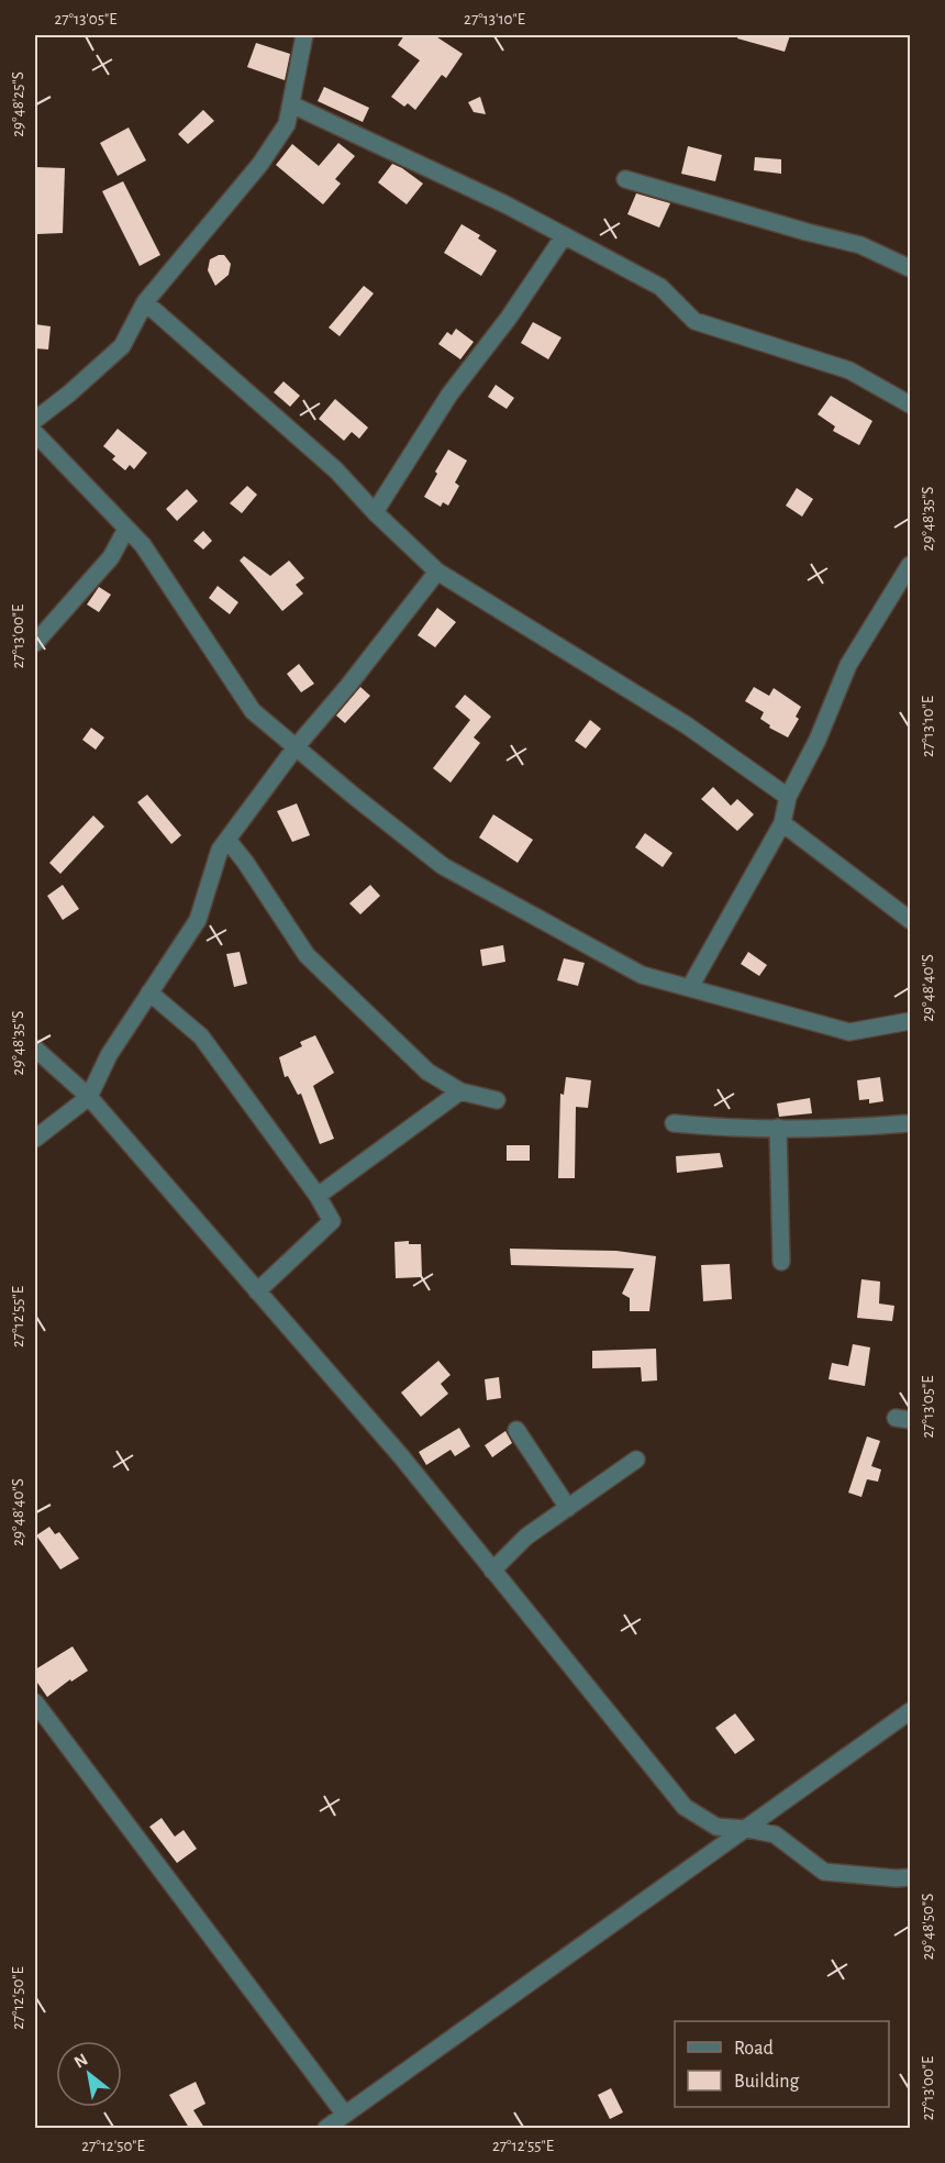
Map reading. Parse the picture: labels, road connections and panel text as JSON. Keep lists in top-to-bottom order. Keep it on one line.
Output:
{"legend":["Road","Building"],"north":"top left","coordinates":["27°13'05\"E","27°13'10\"E","29°48'25\"S","29°48'35\"S","27°13'00\"E","29°48'40\"S","27°12'55\"E","29°48'50\"S","27°12'50\"E"]}
